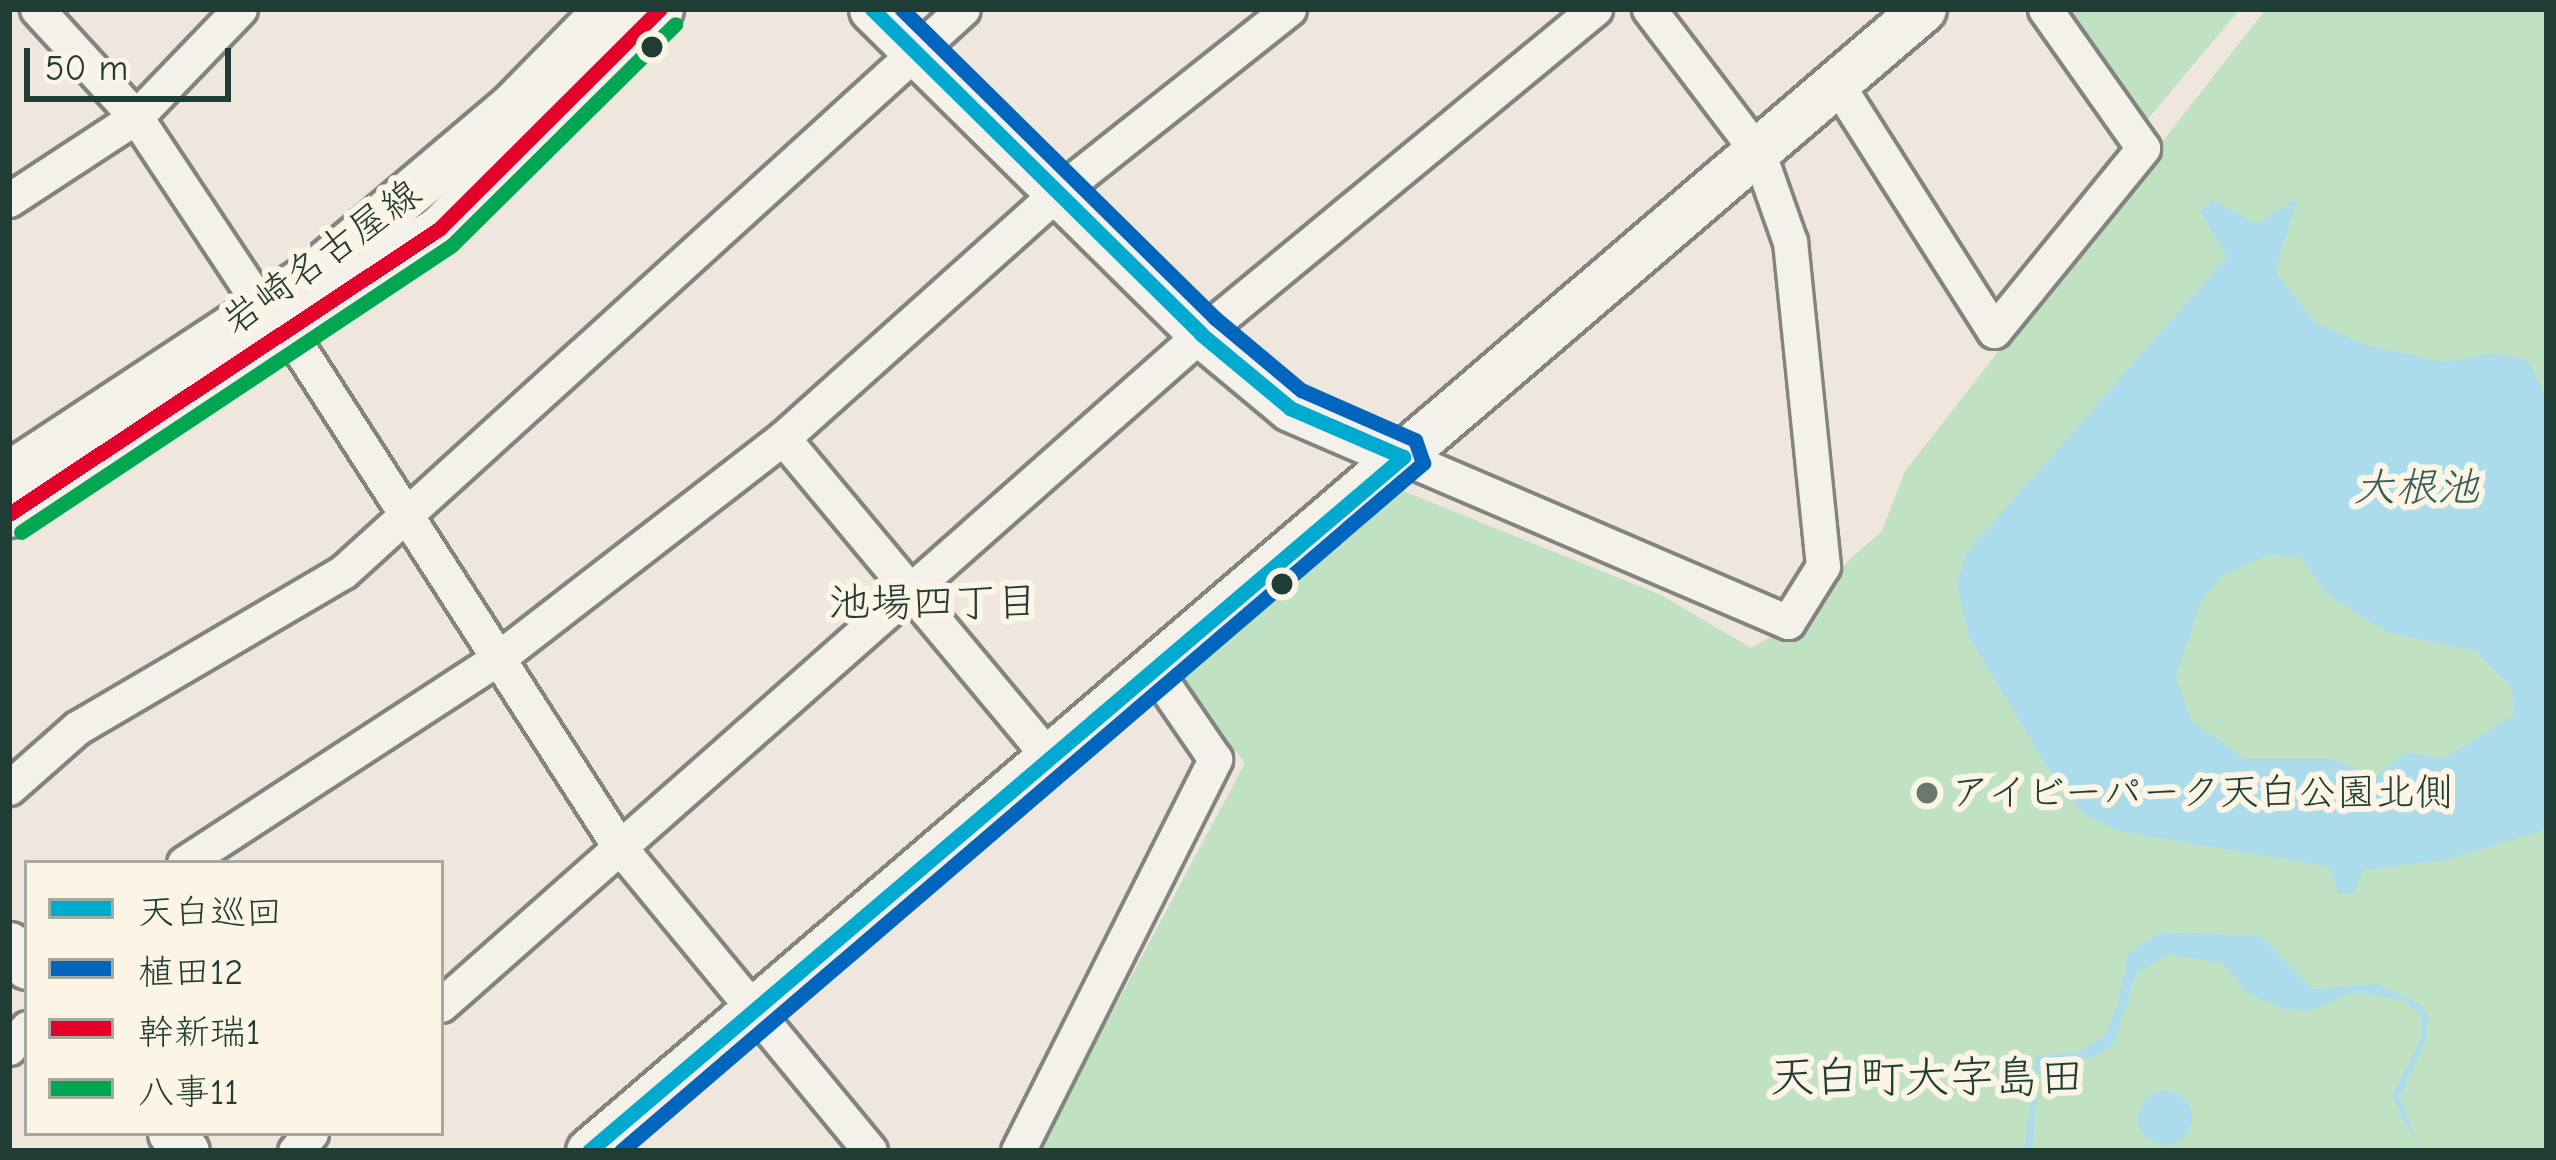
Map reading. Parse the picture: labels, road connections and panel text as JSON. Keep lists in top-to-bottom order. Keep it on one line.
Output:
{"streets":{"street":["岩崎名古屋線"]},"districts":["池場四丁目","天白町大字島田"],"water":["大根池"],"places":["アイビーパーク天白公園北側"],"lines":["transit line 天白巡回","transit line 植田12","transit line 幹新瑞1","transit line 八事11"],"legend":["天白巡回","植田12","幹新瑞1","八事11"],"scale_bar":"50 m"}
